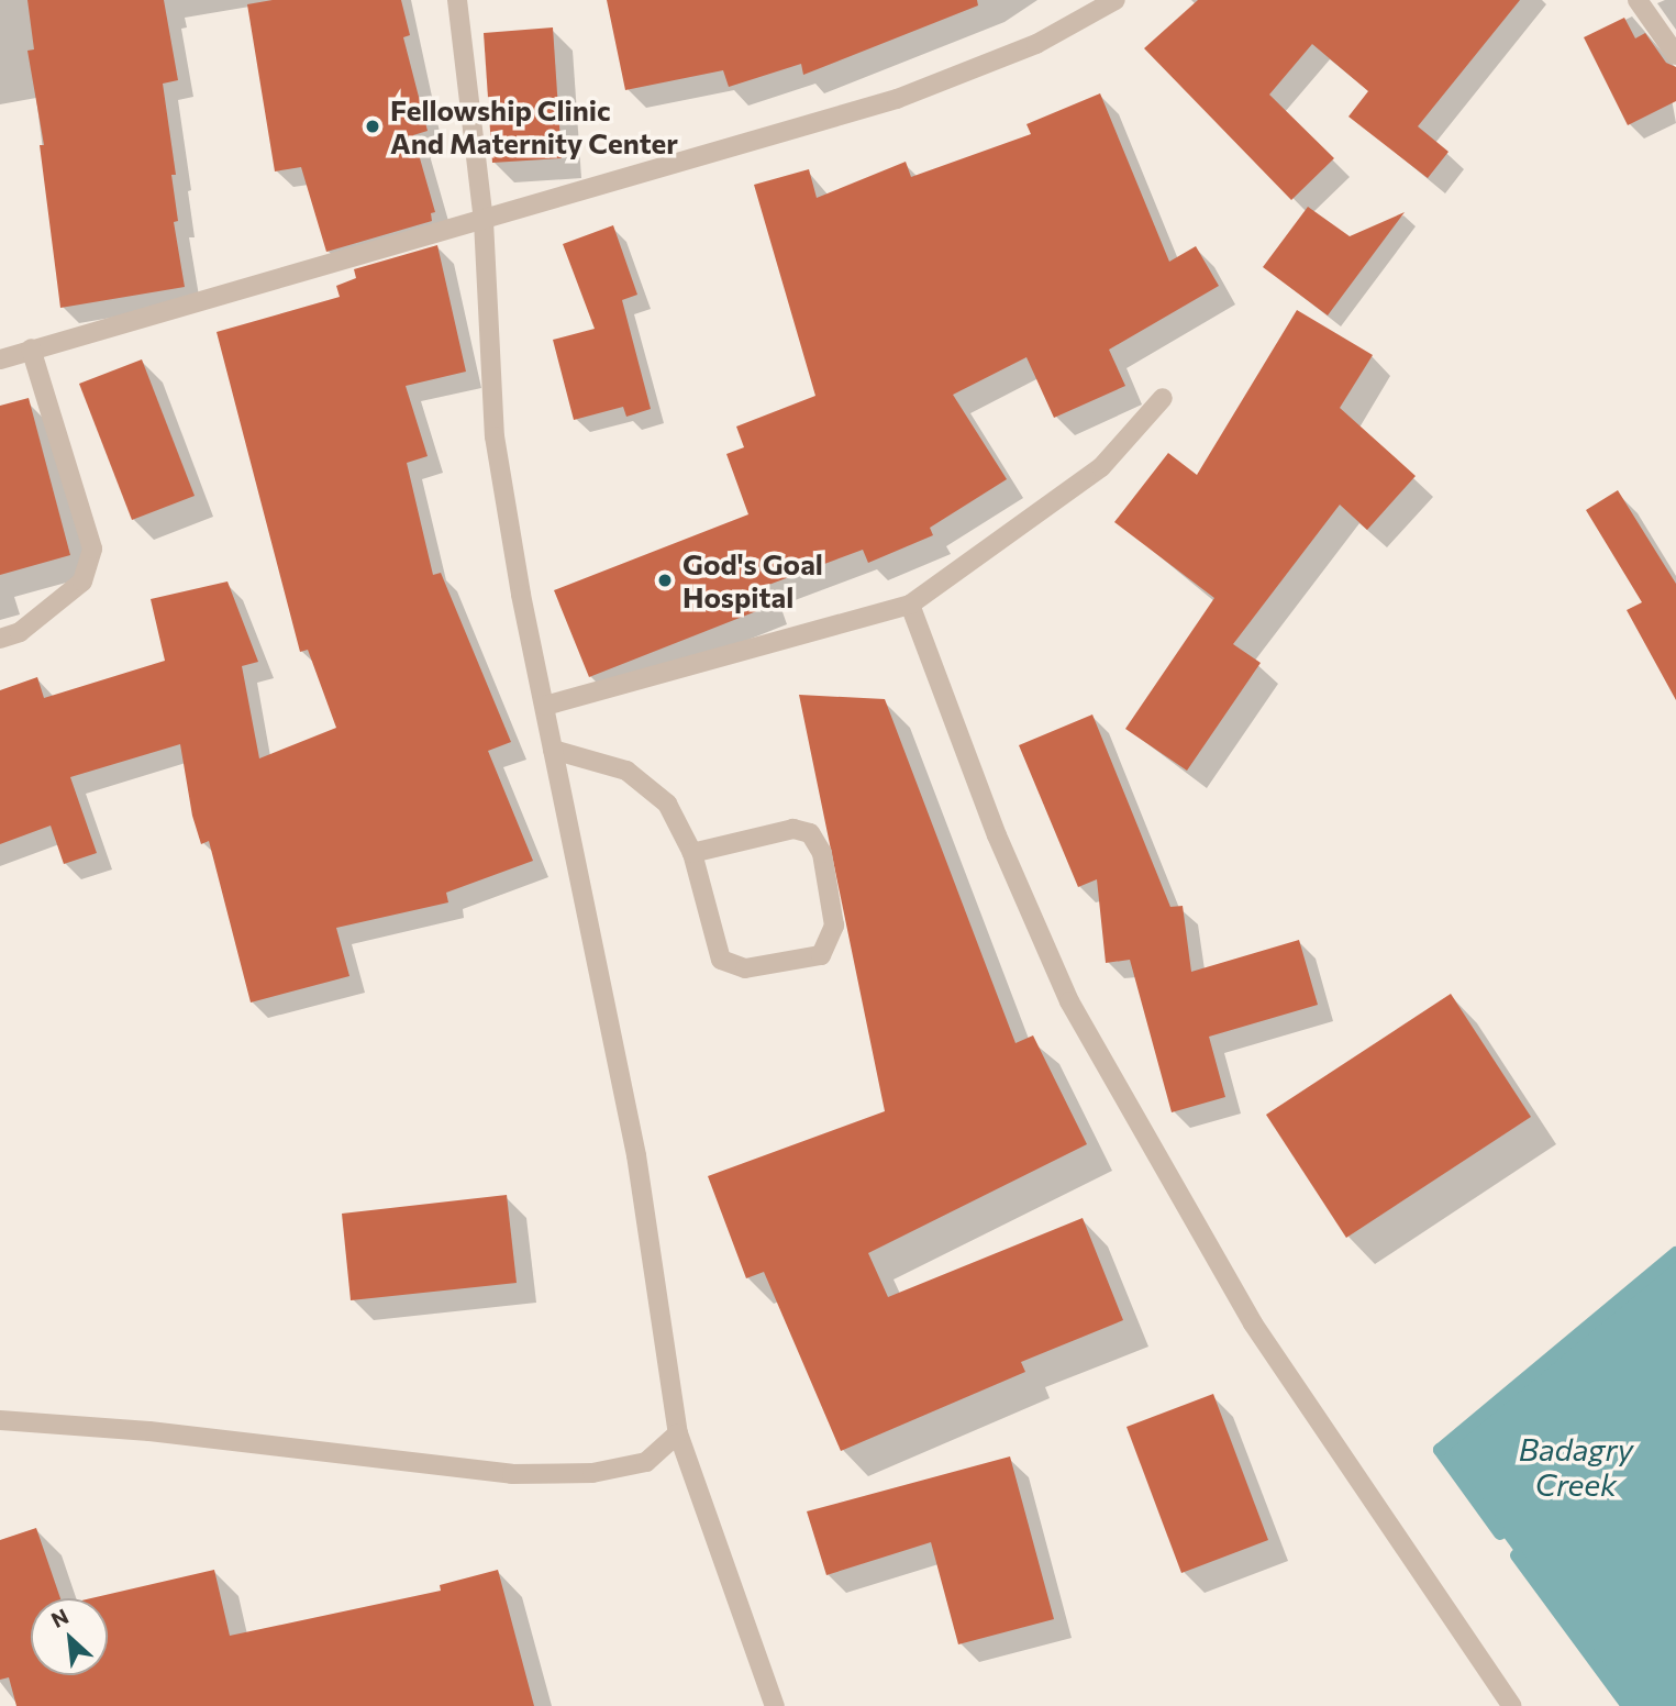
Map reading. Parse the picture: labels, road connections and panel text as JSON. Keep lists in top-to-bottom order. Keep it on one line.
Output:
{"water":["Badagry Creek"],"places":["Fellowship Clinic And Maternity Center","God's Goal Hospital"],"north":"top left"}
